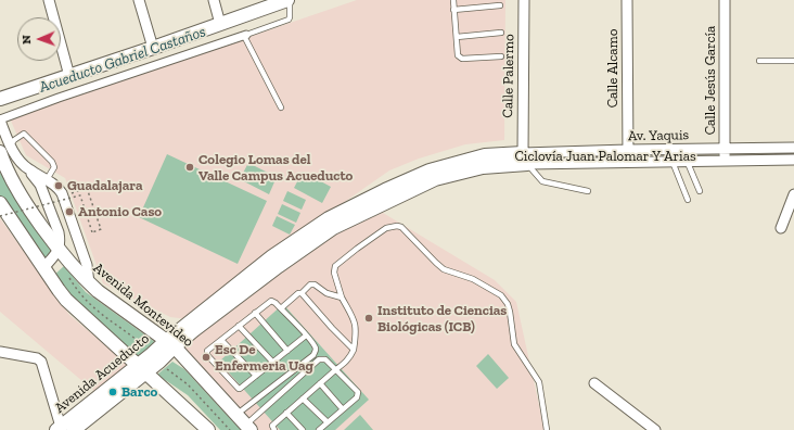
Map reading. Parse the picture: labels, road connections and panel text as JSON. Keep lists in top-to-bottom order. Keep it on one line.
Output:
{"streets":{"street":["Calle Alcamo","Calle Palermo","Calle Jesús García","Av. Yaquis","Avenida Montevideo","Avenida Acueducto"]},"crossings":[["Calle Alcamo","Av. Yaquis"],["Calle Palermo","Av. Yaquis"],["Calle Palermo","Avenida Acueducto"],["Calle Jesús García","Av. Yaquis"],["Av. Yaquis","Avenida Acueducto"],["Avenida Montevideo","Avenida Acueducto"]],"water":["Acueducto Gabriel Castaños"],"places":["Colegio Lomas del Valle Campus Acueducto","Guadalajara","Antonio Caso","Instituto de Ciencias Biológicas (ICB)","Esc De Enfermeria Uag","Barco"],"north":"left"}
